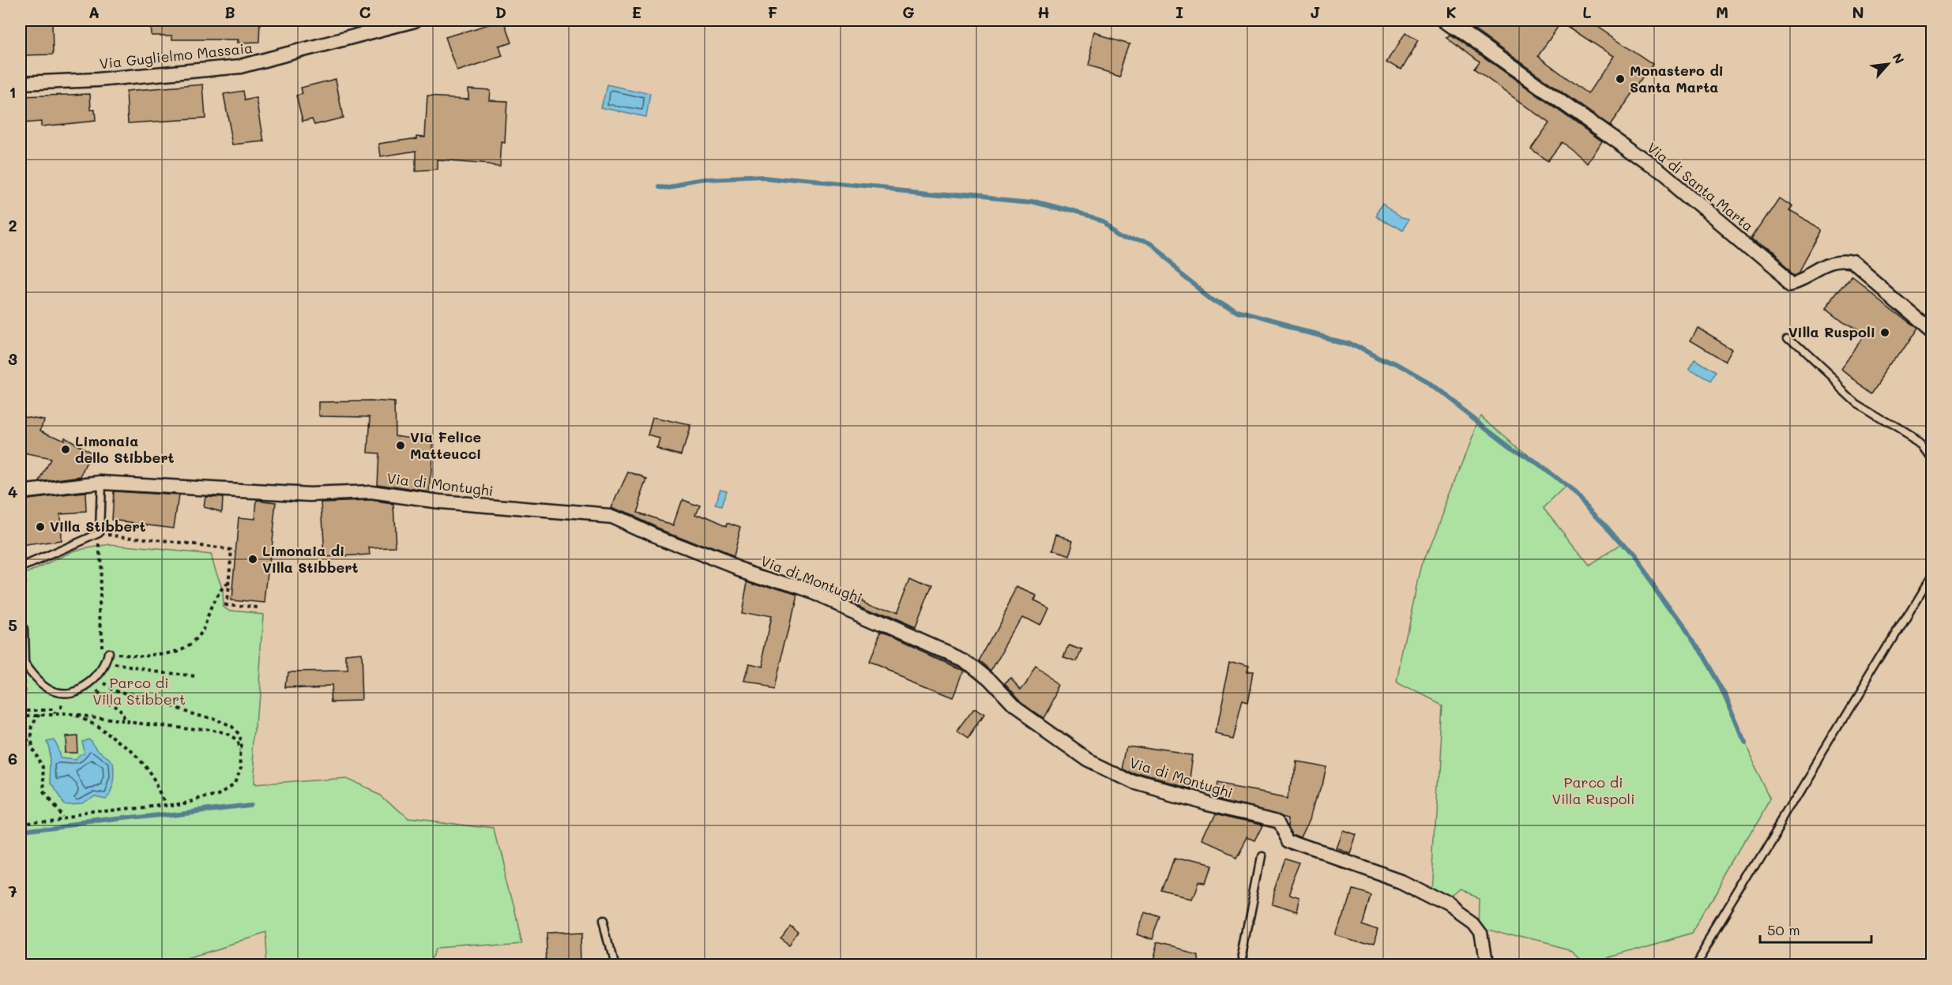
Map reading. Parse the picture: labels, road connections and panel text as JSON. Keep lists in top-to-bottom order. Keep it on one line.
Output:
{"streets":{"street":["Via Guglielmo Massaia","Via di Santa Marta","Via di Montughi"]},"parks":["Parco di Villa Stibbert","Parco di Villa Ruspoli"],"places":["Monastero di Santa Marta","Villa Ruspoli","Via Felice Matteucci","Limonaia dello Stibbert","Villa Stibbert","Limonaia di Villa Stibbert"],"scale_bar":"50 m","north":"top right","grid":{"columns":["A","B","C","D","E","F","G","H","I","J","K","L","M","N"],"rows":["1","2","3","4","5","6","7"]}}
